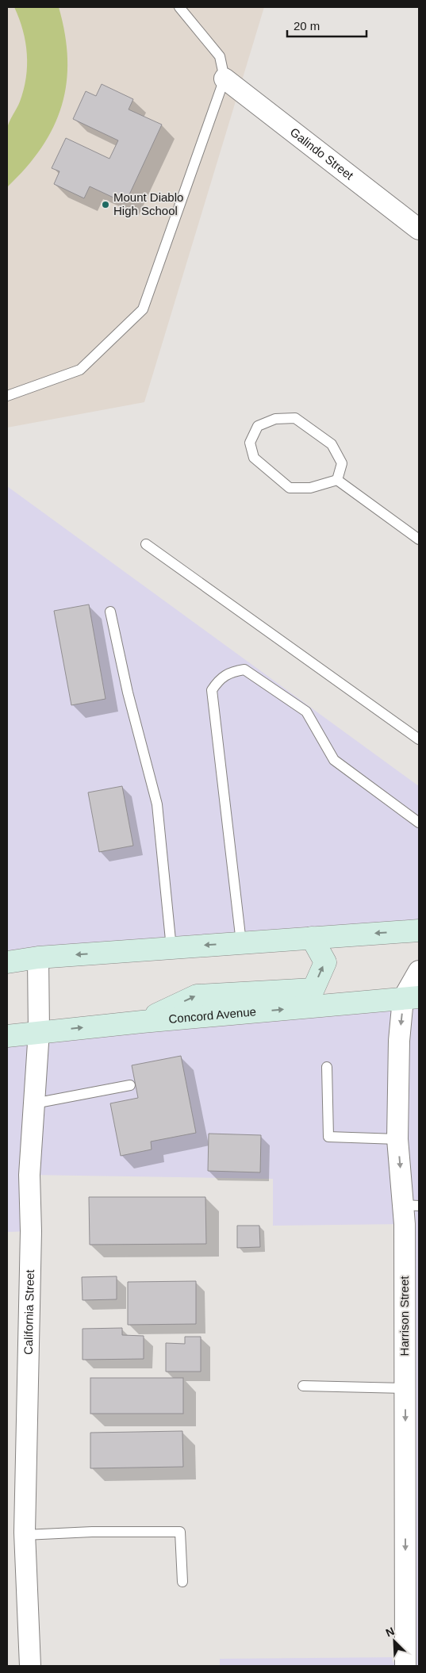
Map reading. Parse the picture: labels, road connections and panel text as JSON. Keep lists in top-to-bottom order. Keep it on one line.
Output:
{"streets":{"main road":["Concord Avenue"],"street":["Galindo Street","California Street","Harrison Street"]},"crossings":[["Concord Avenue","California Street"],["Concord Avenue","Harrison Street"]],"one_way":["Harrison Street"],"places":["Mount Diablo High School"],"scale_bar":"20 m","north":"top left"}
